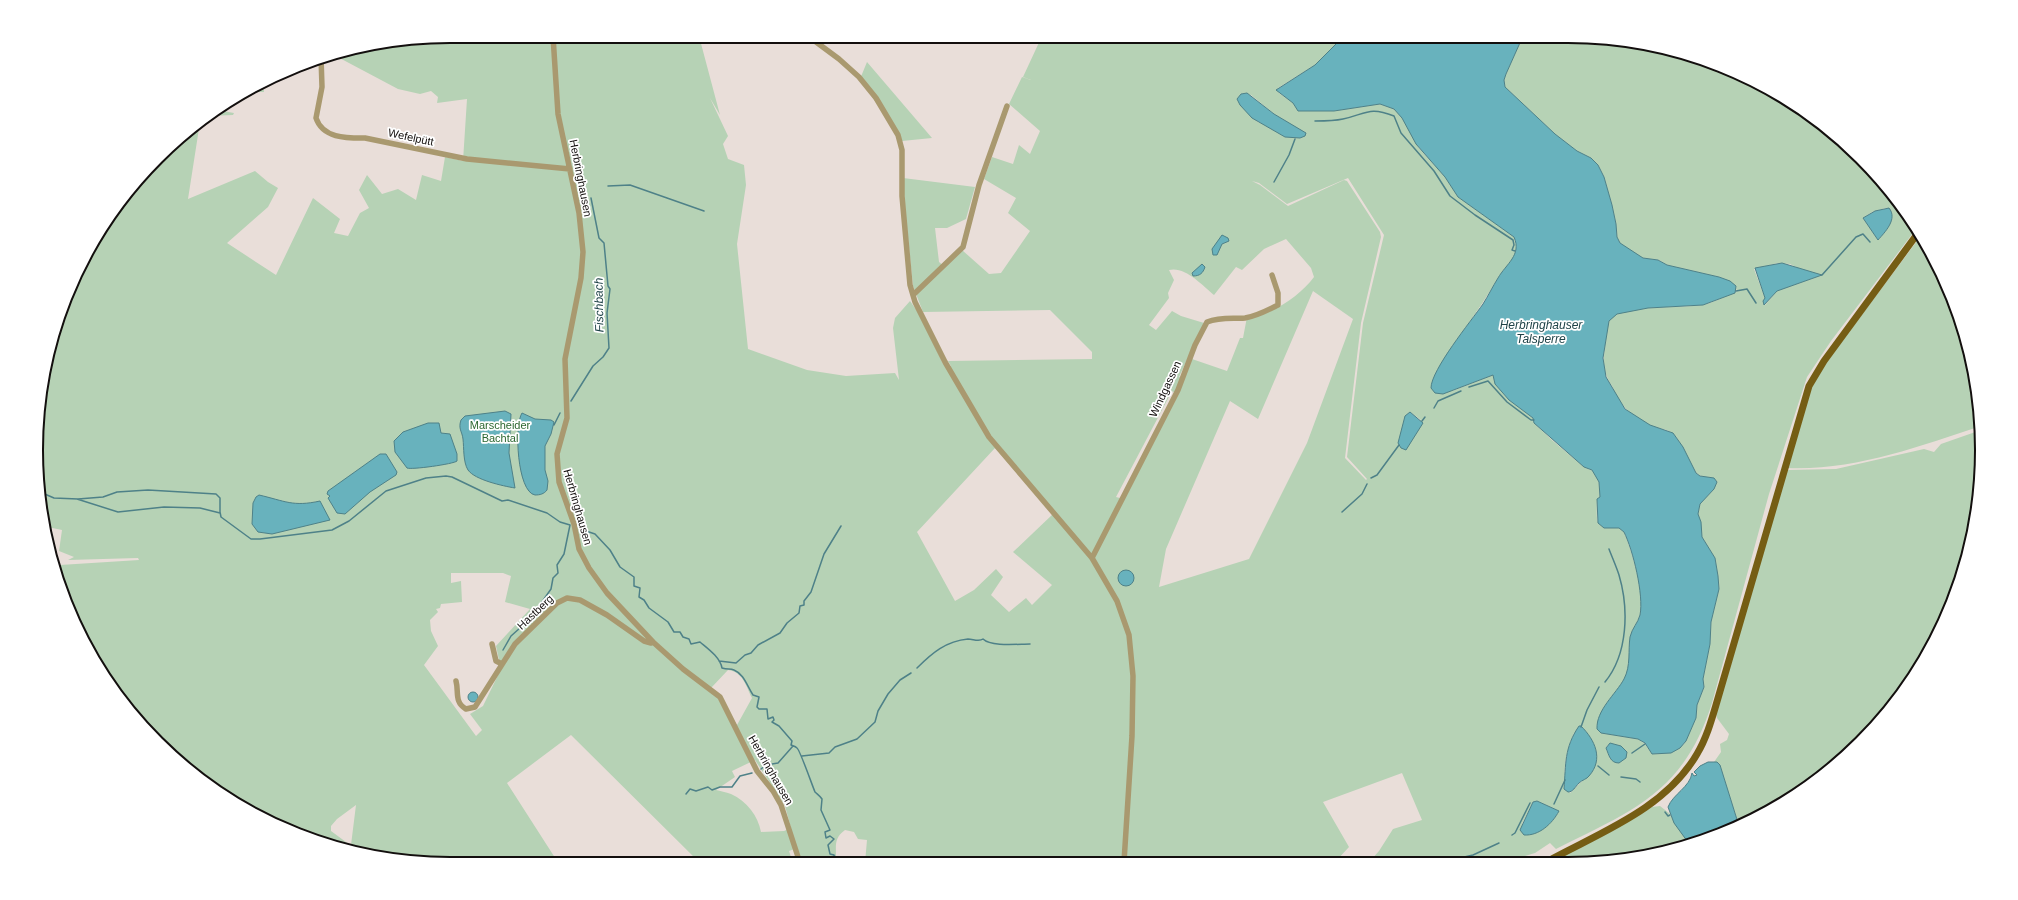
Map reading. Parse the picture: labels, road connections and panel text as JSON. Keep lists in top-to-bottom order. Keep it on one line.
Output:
{"streets":{"street":["Wefelpütt","Herbringhausen","Windgassen","Hastberg"]},"crossings":[["Wefelpütt","Herbringhausen"],["Herbringhausen","Hastberg"]],"water":["Fischbach","Herbringhauser Talsperre"],"parks":["Marscheider Bachtal"]}
